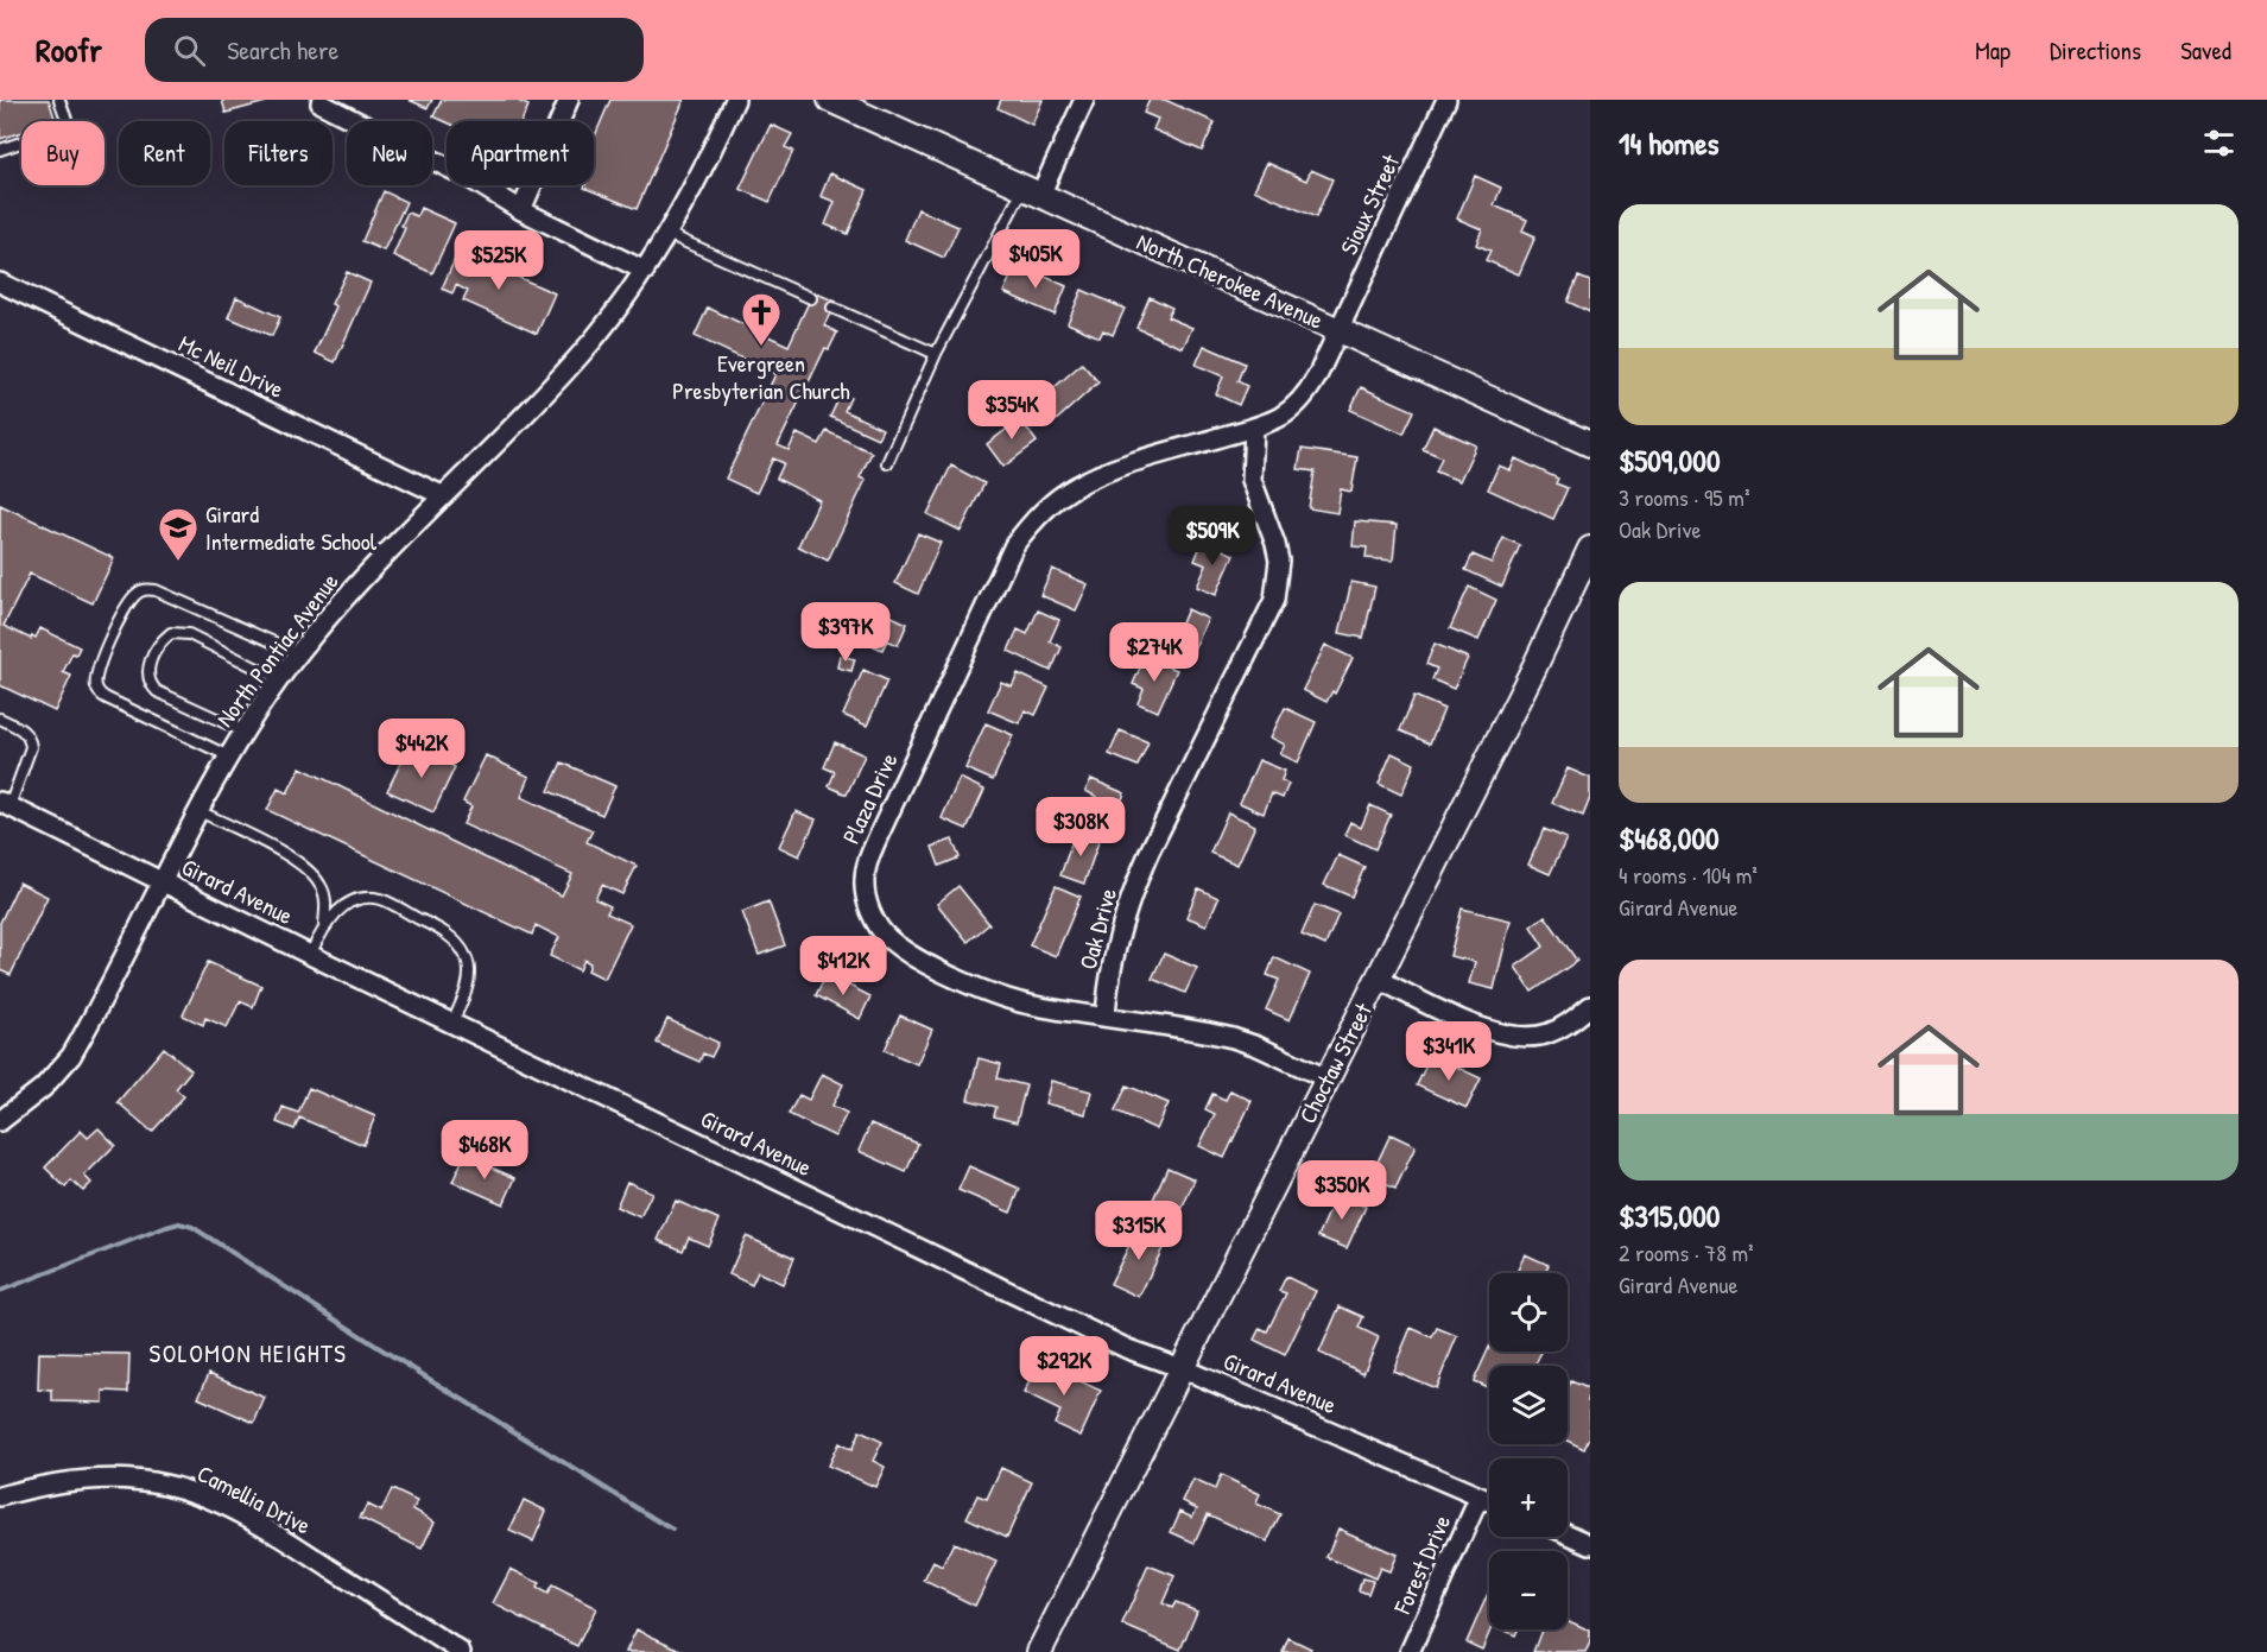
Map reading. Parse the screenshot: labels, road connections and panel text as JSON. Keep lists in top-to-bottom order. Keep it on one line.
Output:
{"streets":{"street":["Sioux Street","North Cherokee Avenue","Mc Neil Drive","North Pontiac Avenue","Plaza Drive","Girard Avenue","Oak Drive","Choctaw Street","Camellia Drive","Forest Drive"]},"crossings":[["Sioux Street","North Cherokee Avenue"],["Mc Neil Drive","North Pontiac Avenue"],["North Pontiac Avenue","Girard Avenue"],["Plaza Drive","Oak Drive"],["Plaza Drive","Choctaw Street"],["Girard Avenue","Choctaw Street"],["Girard Avenue","Forest Drive"]],"districts":["SOLOMON HEIGHTS"],"places":{"church":["Evergreen Presbyterian Church"],"school or university":["Girard Intermediate School"]},"page":{"header":"Roofr","search":"Search here","nav":["Map","Directions","Saved"],"heading":"14 homes","chip":["Buy","Rent","Filters","New","Apartment"],"list":[{"name":"$509,000","note":"3 rooms · 95 m² · Oak Drive"},{"name":"$468,000","note":"4 rooms · 104 m² · Girard Avenue"},{"name":"$315,000","note":"2 rooms · 78 m² · Girard Avenue"}],"price":["$405K","$525K","$354K","$509K","$397K","$274K","$442K","$308K","$412K","$341K","$468K","$350K","$315K","$292K"],"map_buttons":["+","−"]}}
